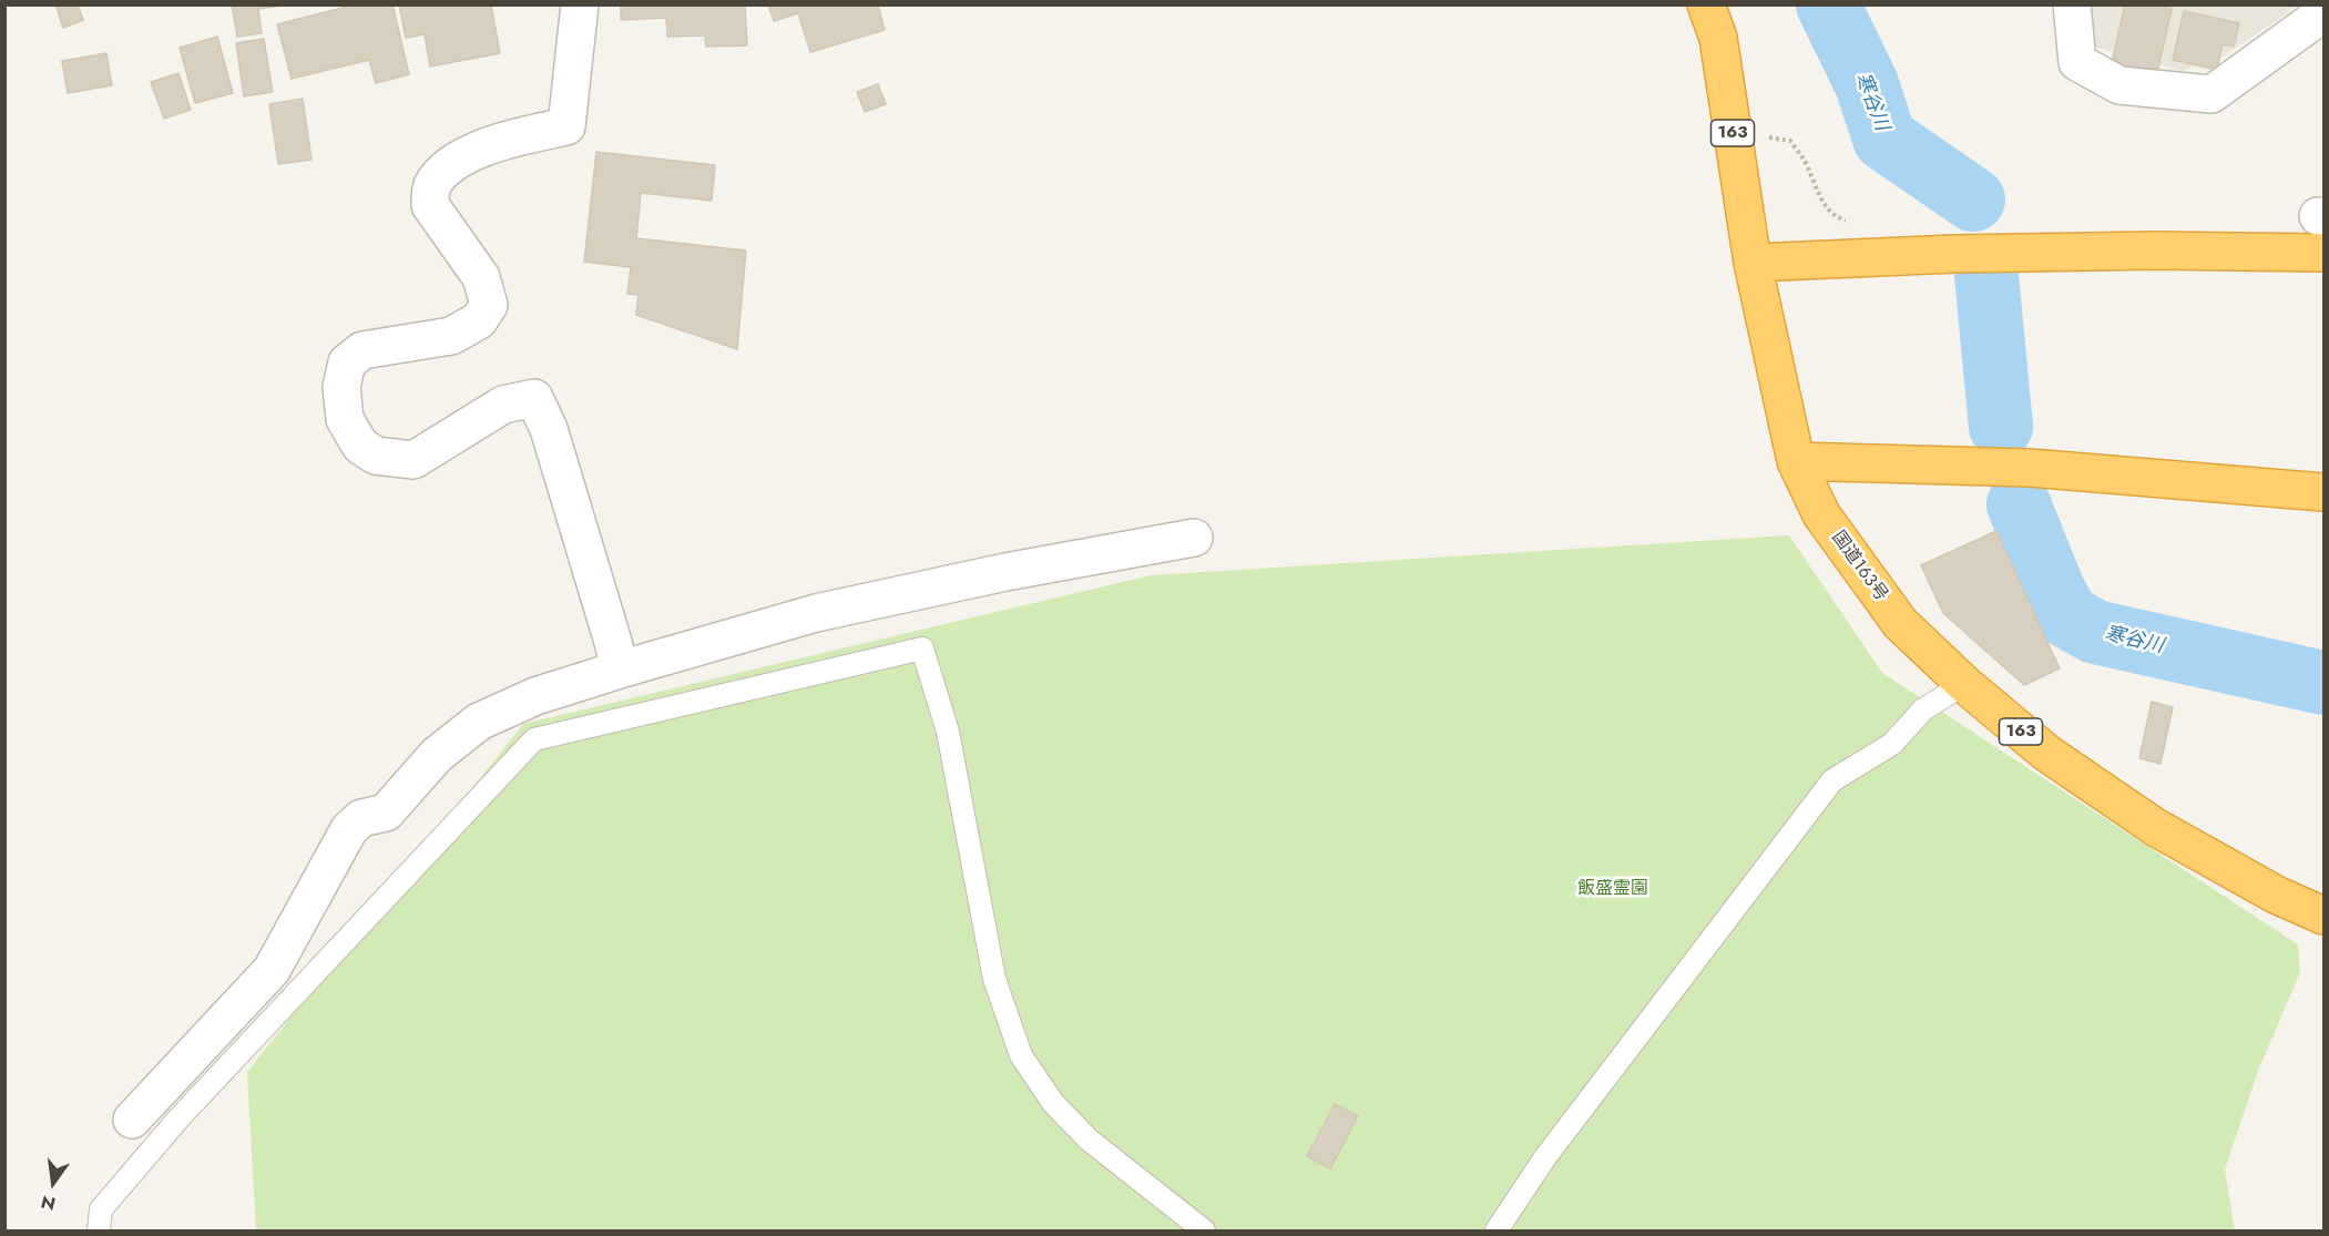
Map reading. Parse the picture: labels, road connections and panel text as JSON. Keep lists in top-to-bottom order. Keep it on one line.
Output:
{"streets":{"highway":["163","国道163号"]},"water":["寒谷川"],"parks":["飯盛霊園"],"north":"bottom"}
